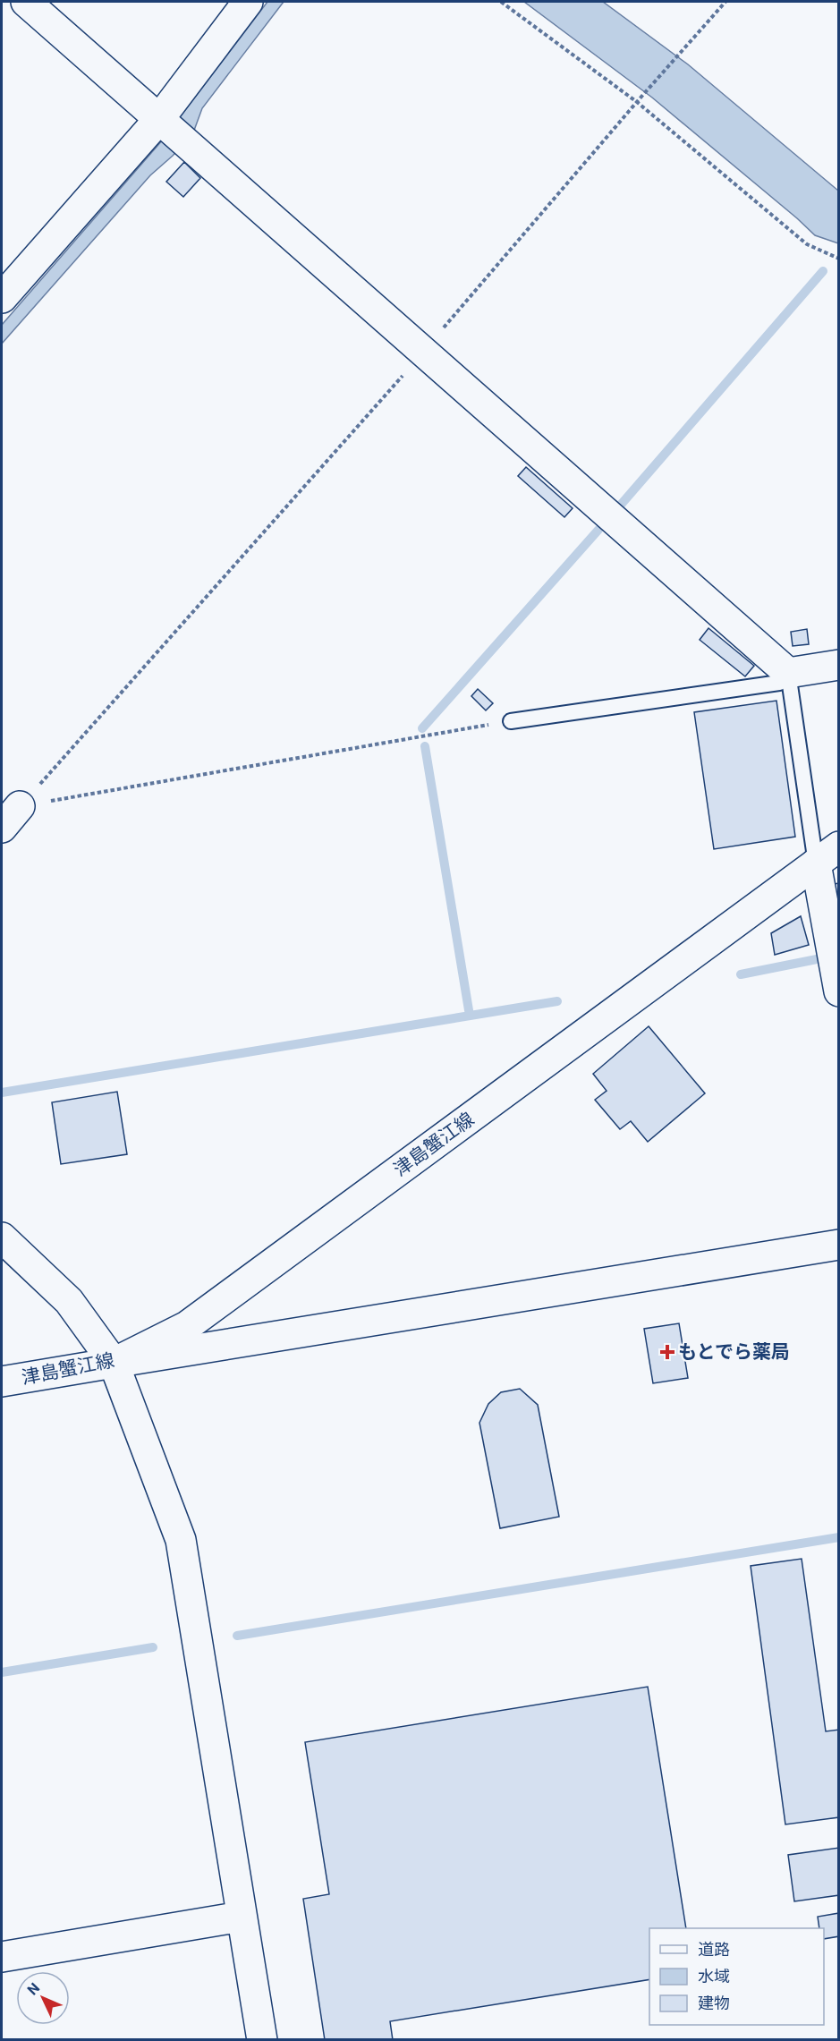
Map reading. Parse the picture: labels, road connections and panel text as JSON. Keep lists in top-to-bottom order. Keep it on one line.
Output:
{"streets":{"street":["津島蟹江線"]},"places":{"health":["もとでら薬局"]},"legend":["道路","水域","建物"],"north":"top left"}
